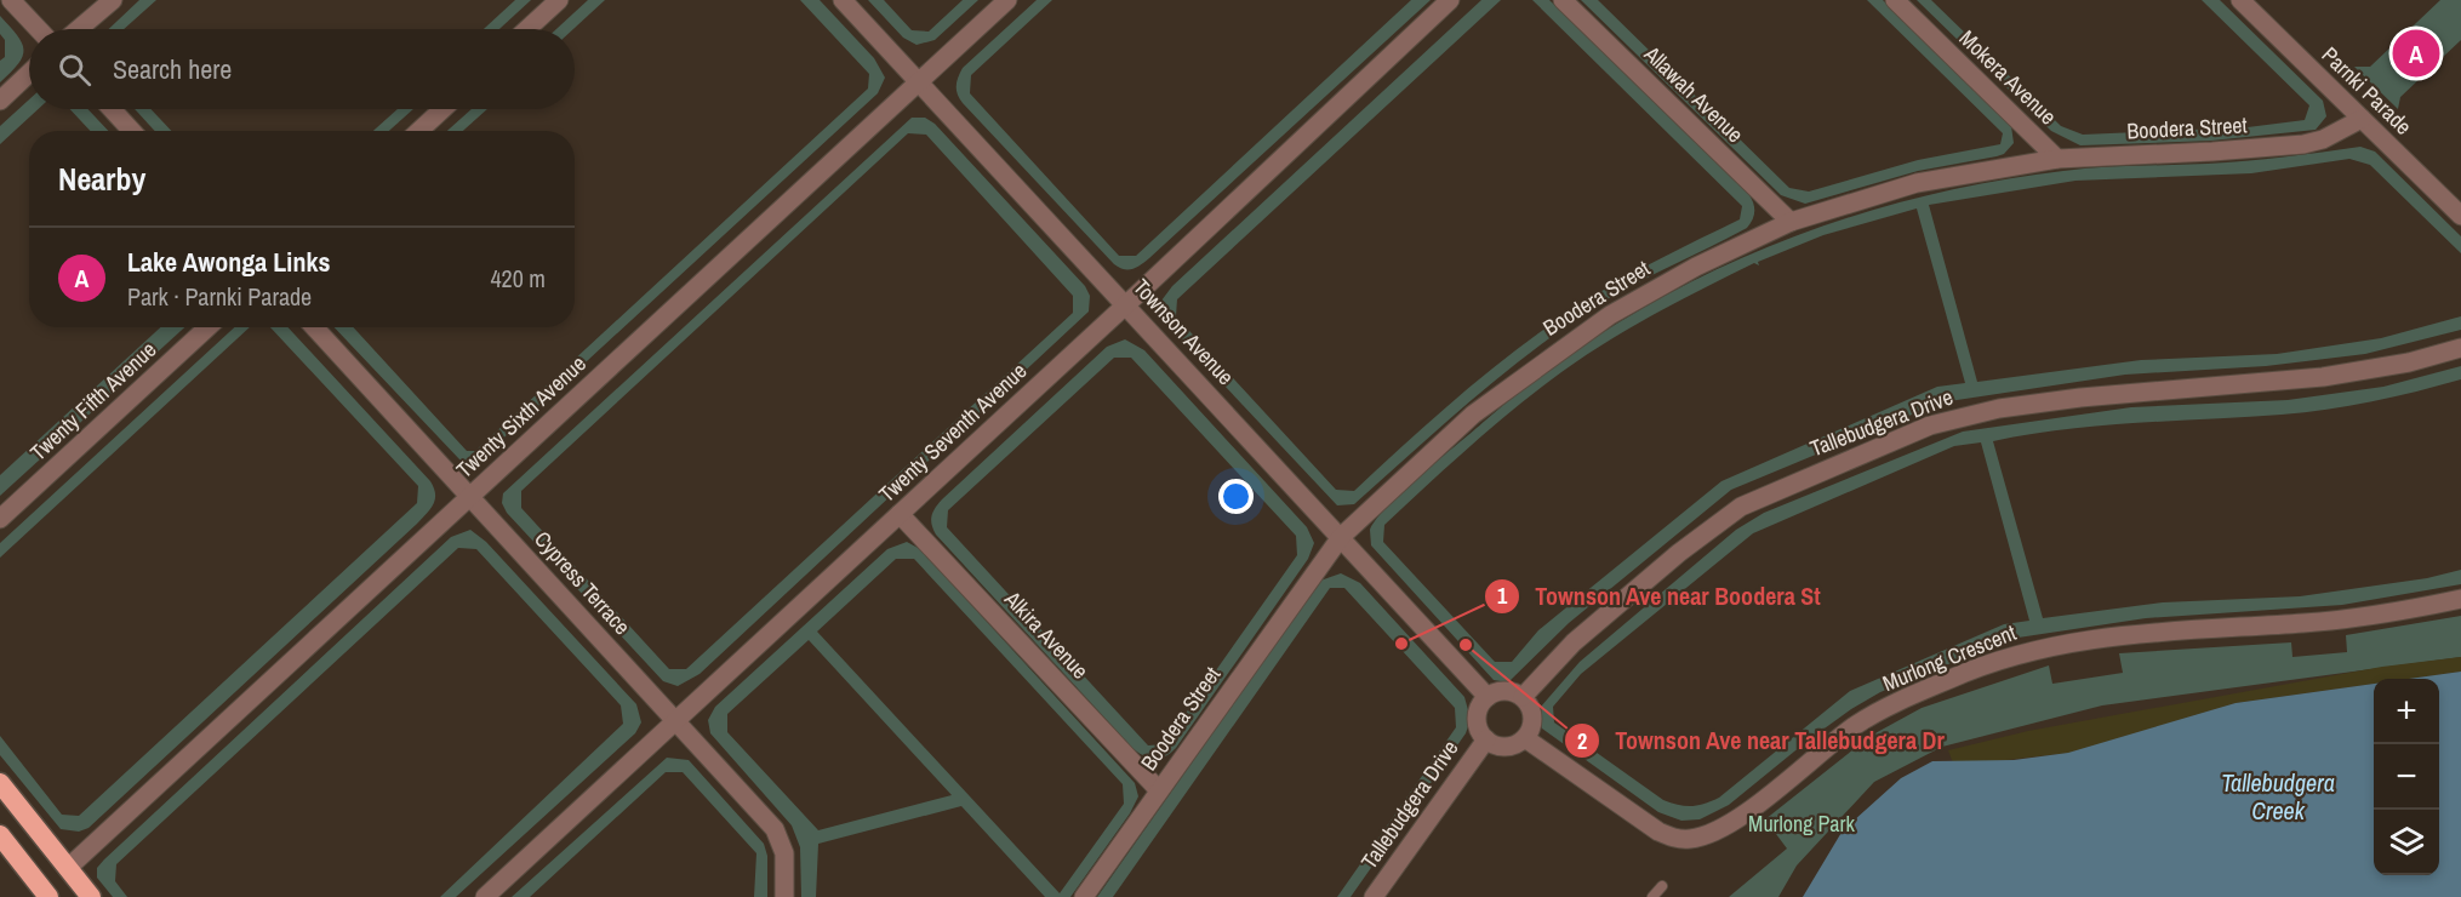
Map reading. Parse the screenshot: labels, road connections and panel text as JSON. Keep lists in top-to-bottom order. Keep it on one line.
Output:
{"streets":{"street":["Mokera Avenue","Parnki Parade","Allawah Avenue","Boodera Street","Townson Avenue","Twenty Fifth Avenue","Twenty Sixth Avenue","Tallebudgera Drive","Twenty Seventh Avenue","Cypress Terrace","Alkira Avenue","Murlong Crescent"]},"crossings":[["Mokera Avenue","Boodera Street"],["Parnki Parade","Boodera Street"],["Allawah Avenue","Boodera Street"],["Boodera Street","Townson Avenue"],["Boodera Street","Alkira Avenue"],["Townson Avenue","Twenty Sixth Avenue"],["Townson Avenue","Tallebudgera Drive"],["Townson Avenue","Twenty Seventh Avenue"],["Townson Avenue","Murlong Crescent"],["Twenty Sixth Avenue","Cypress Terrace"],["Tallebudgera Drive","Murlong Crescent"],["Twenty Seventh Avenue","Cypress Terrace"],["Twenty Seventh Avenue","Alkira Avenue"]],"water":["Tallebudgera Creek"],"parks":["Murlong Park"],"places":["Townson Ave near Boodera St","Townson Ave near Tallebudgera Dr"],"page":{"pins":"A","search":"Search here","heading":"Nearby","list":[{"mark":"A","name":"Lake Awonga Links","note":"Park · Parnki Parade","value":"420 m"}],"map_buttons":["+","−"]}}
